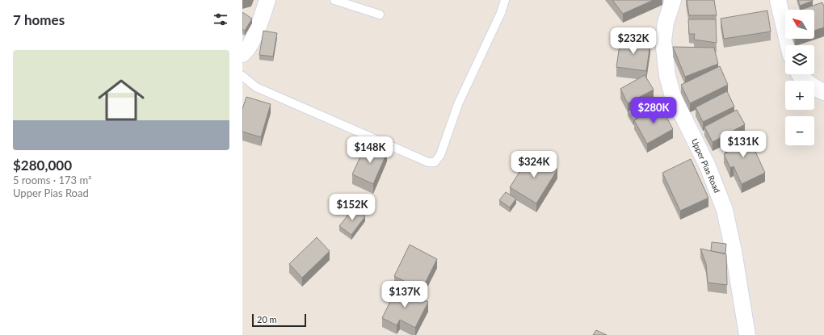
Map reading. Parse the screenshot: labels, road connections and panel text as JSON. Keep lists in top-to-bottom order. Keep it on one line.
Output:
{"streets":{"street":["Upper Pias Road"]},"scale_bar":"20 m","north":"top left","page":{"heading":"7 homes","map_buttons":["+","−"],"price":["$232K","$280K","$131K","$148K","$324K","$152K","$137K"],"list":[{"name":"$280,000","note":"5 rooms · 173 m² · Upper Pias Road"}],"scale":"20 m"}}
